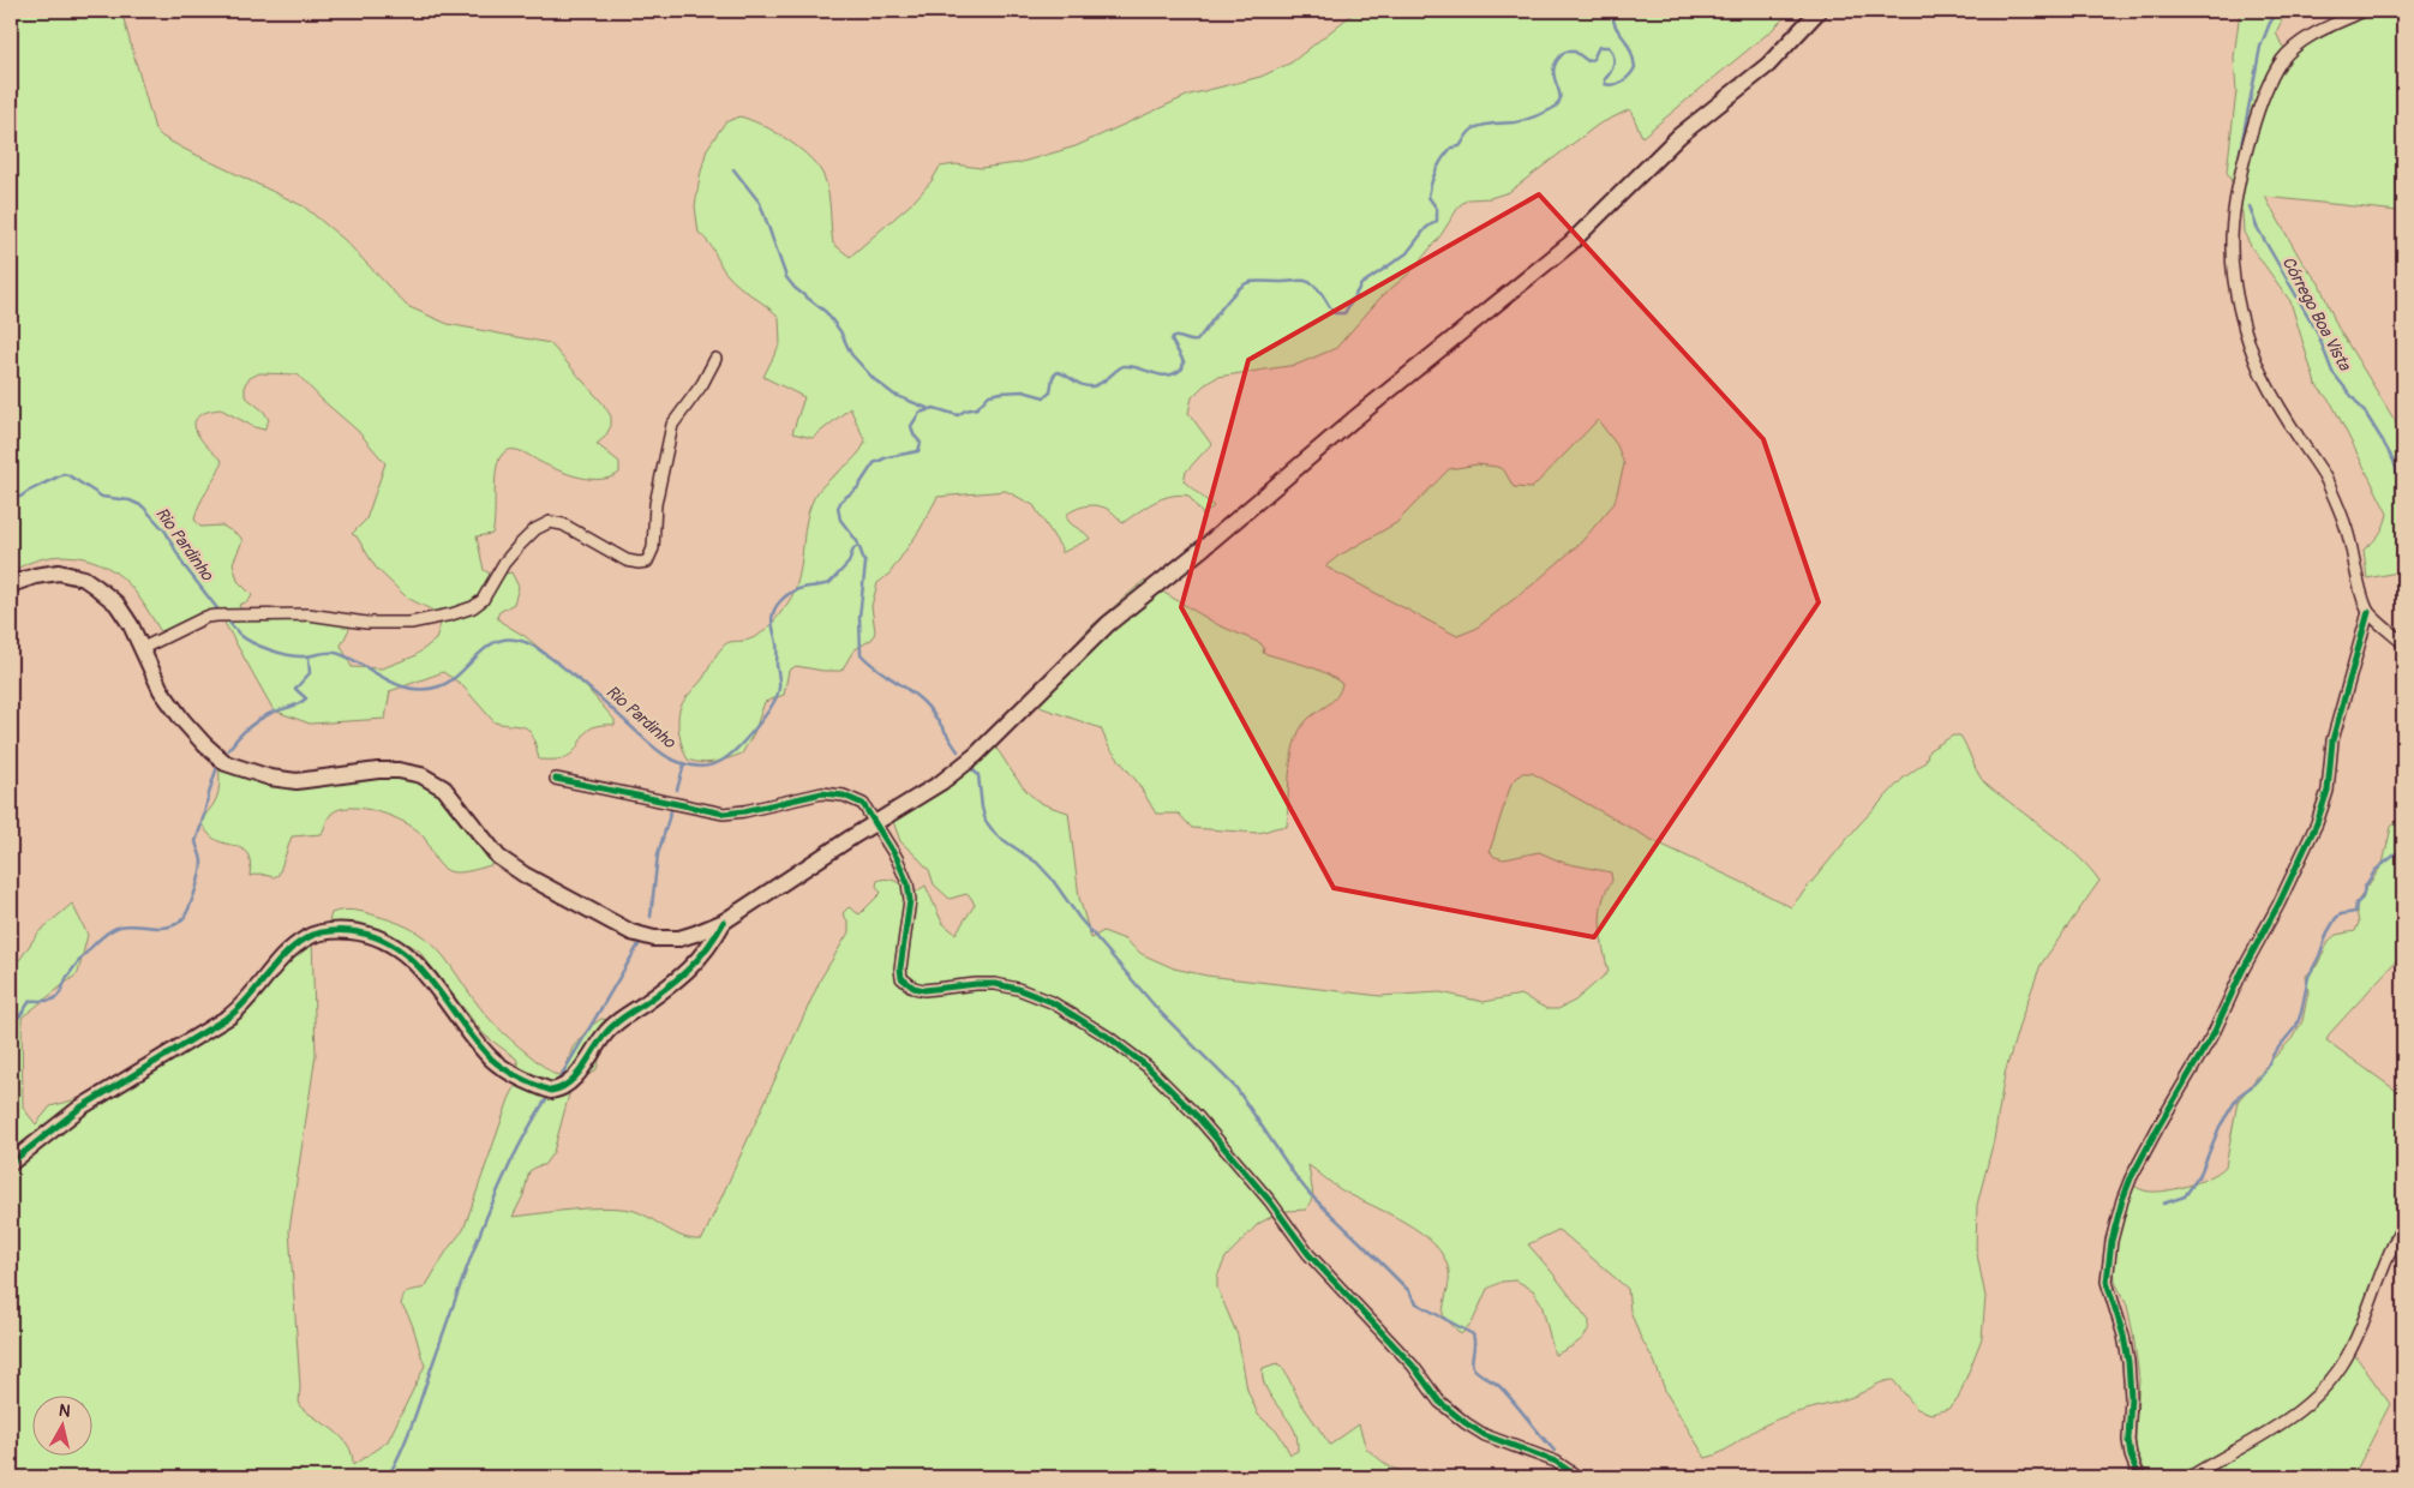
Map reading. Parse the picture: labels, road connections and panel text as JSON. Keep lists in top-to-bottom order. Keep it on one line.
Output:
{"water":["Córrego Boa Vista","Rio Pardinho"],"north":"top"}
